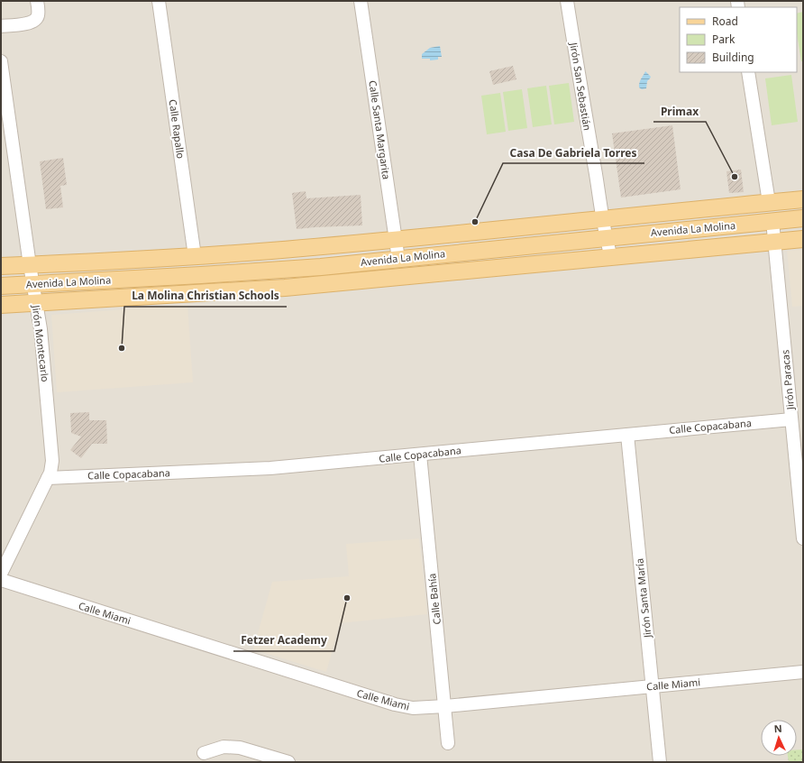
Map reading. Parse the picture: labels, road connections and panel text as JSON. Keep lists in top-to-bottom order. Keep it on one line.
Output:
{"streets":{"main road":["Avenida La Molina"],"street":["Jirón San Sebastián","Calle Rapallo","Calle Santa Margarita","Jirón Montecarlo","Jirón Paracas","Calle Copacabana","Jirón Santa María","Calle Bahía","Calle Miami"]},"crossings":[["Jirón San Sebastián","Avenida La Molina"],["Calle Rapallo","Avenida La Molina"],["Calle Santa Margarita","Avenida La Molina"],["Avenida La Molina","Jirón Montecarlo"],["Avenida La Molina","Jirón Paracas"],["Jirón Montecarlo","Calle Copacabana"],["Jirón Paracas","Calle Copacabana"],["Calle Copacabana","Jirón Santa María"],["Calle Copacabana","Calle Bahía"],["Jirón Santa María","Calle Miami"],["Calle Bahía","Calle Miami"]],"places":["Primax","Casa De Gabriela Torres","La Molina Christian Schools","Fetzer Academy"],"legend":["Road","Park","Building"],"north":"top"}
